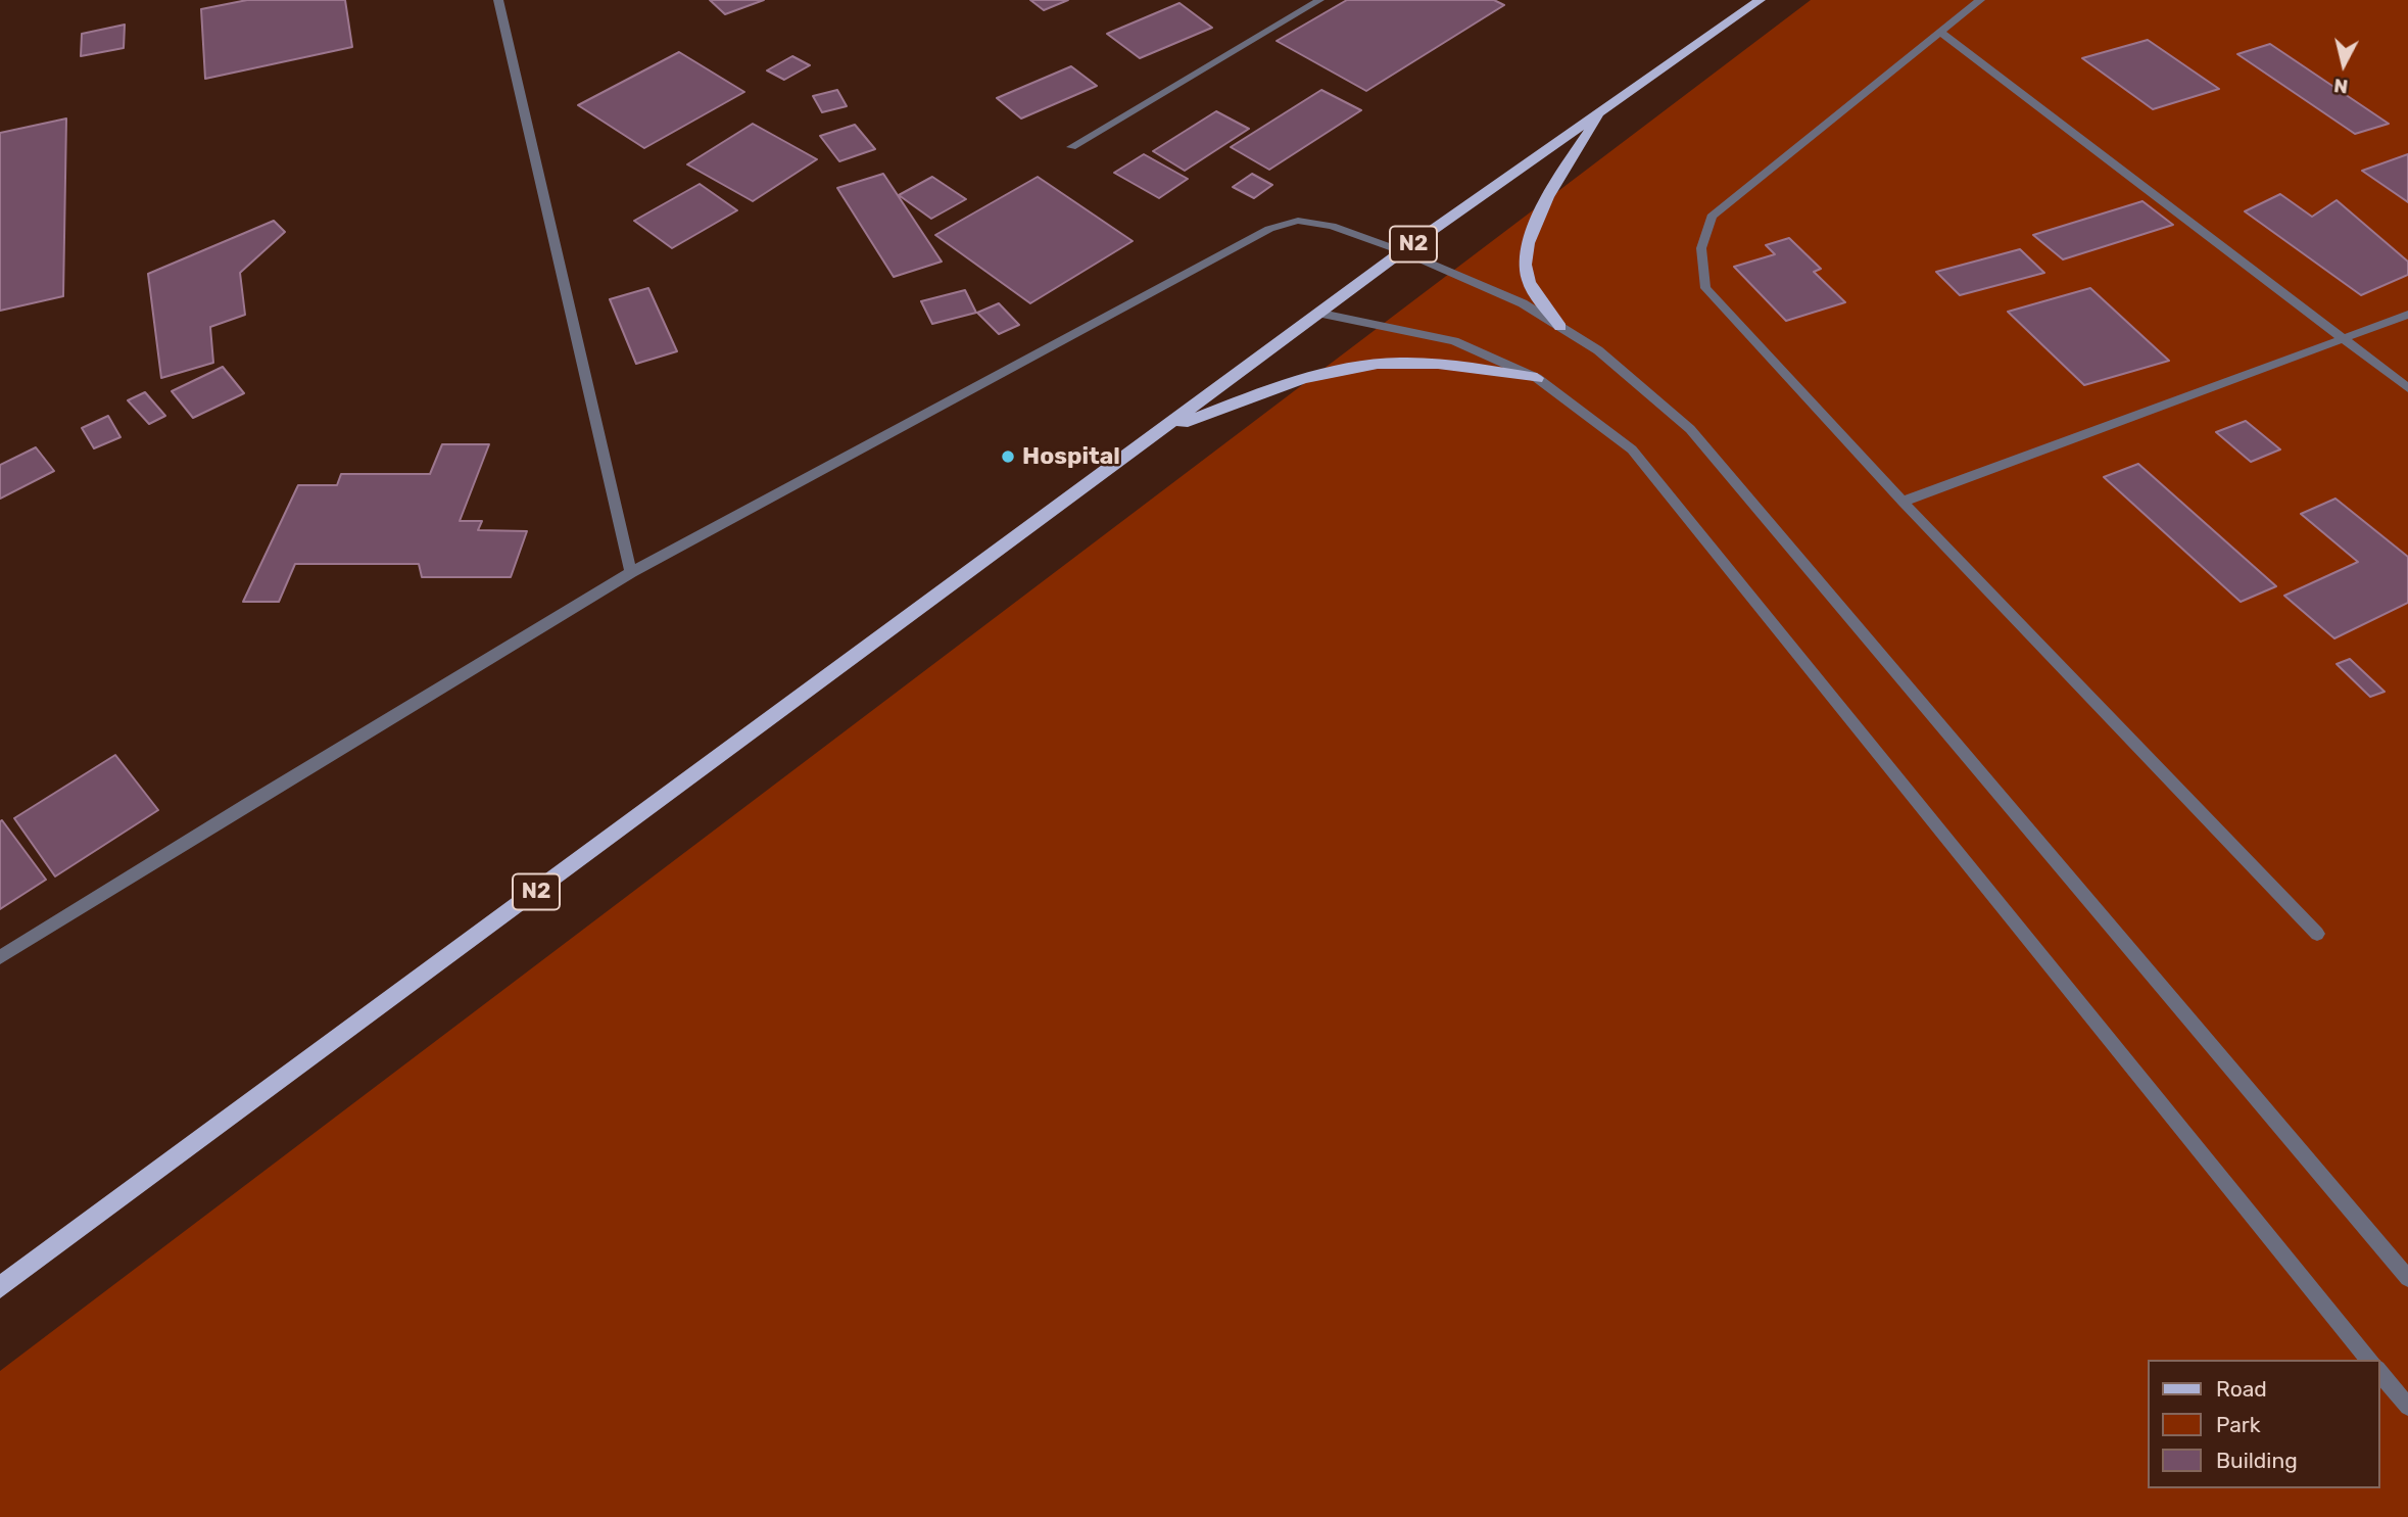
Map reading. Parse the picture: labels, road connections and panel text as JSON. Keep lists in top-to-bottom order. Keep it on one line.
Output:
{"streets":{"main road":["N2"]},"places":["Hospital"],"legend":["Road","Park","Building"],"north":"bottom"}
